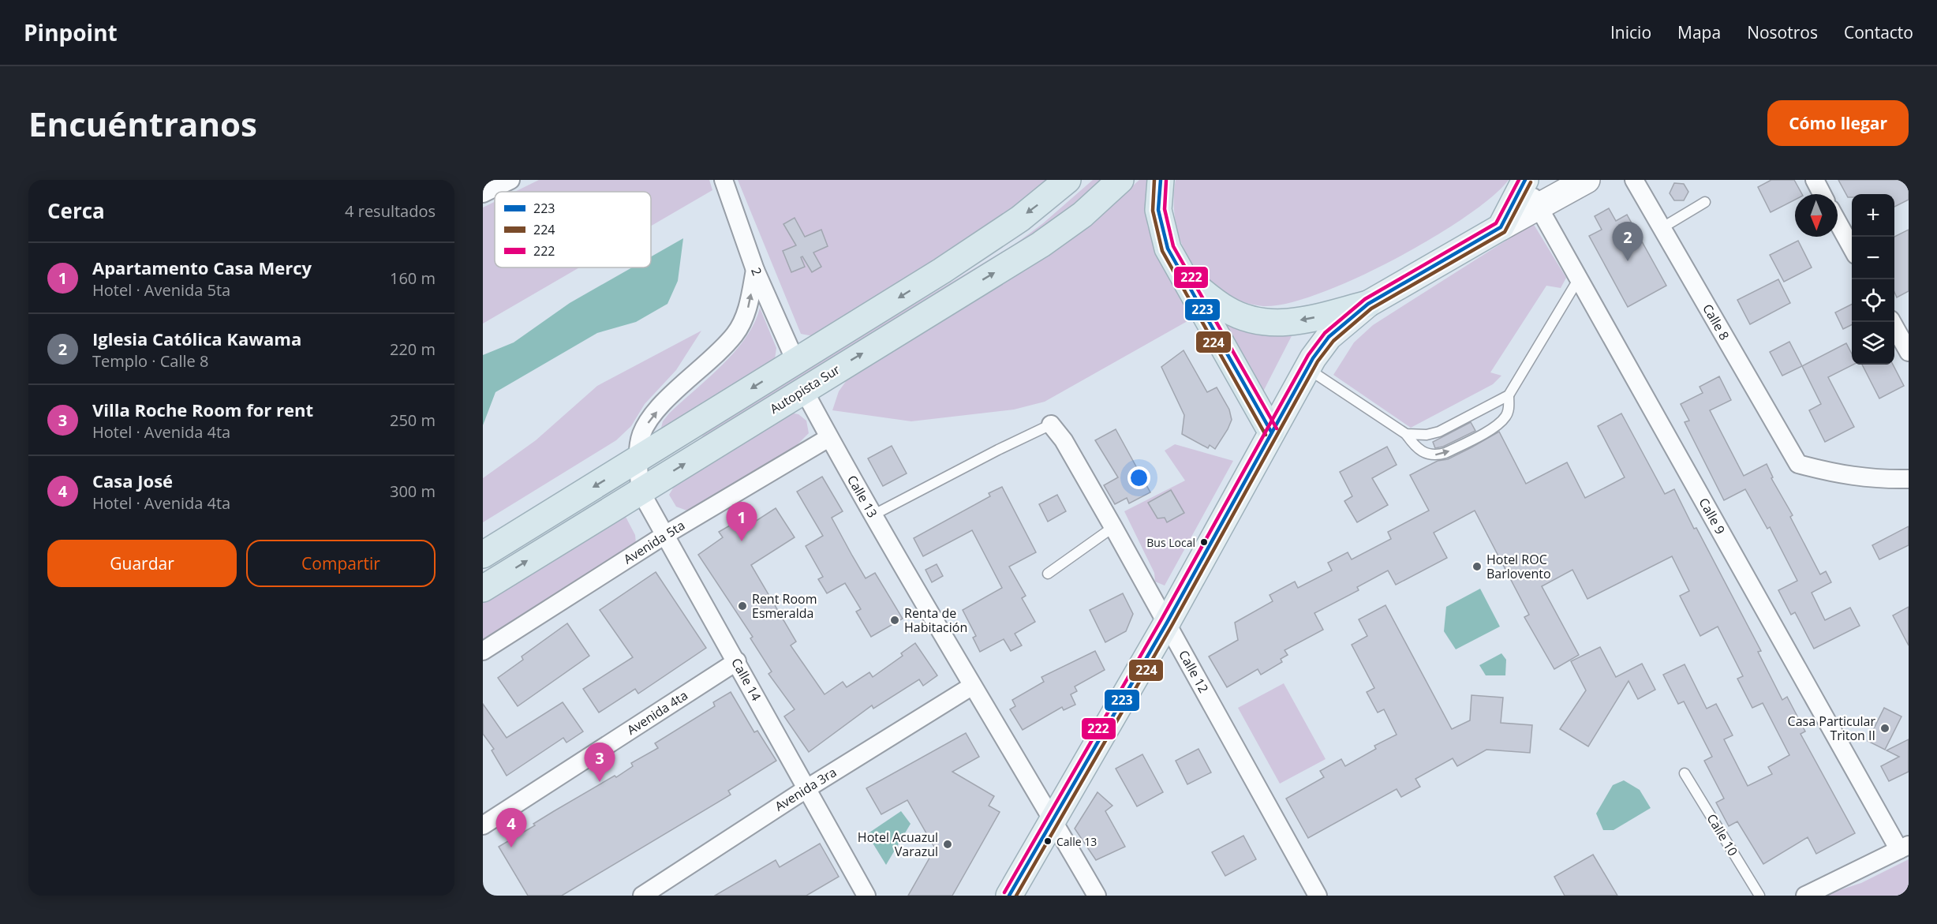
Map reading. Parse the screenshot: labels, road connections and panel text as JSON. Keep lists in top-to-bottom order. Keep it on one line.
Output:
{"streets":{"highway":["Autopista Sur"],"street":["2","Calle 8","Calle 13","Calle 9","Avenida 5ta","Calle 12","Calle 14","Avenida 4ta","Avenida 3ra"],"lane":["Calle 10"]},"crossings":[["2","Calle 14"],["Autopista Sur","Calle 13"],["Autopista Sur","Calle 14"],["Calle 13","Avenida 5ta"],["Calle 13","Avenida 3ra"],["Avenida 5ta","Calle 14"],["Calle 14","Avenida 4ta"],["Calle 14","Avenida 3ra"]],"places":["Bus Local","Hotel ROC Barlovento","Rent Room Esmeralda","Renta de Habitación","Casa Particular Triton II","Calle 13","Hotel Acuazul Varazul"],"lines":["transit line 223","transit line 224","transit line 222"],"legend":["223","224","222"],"north":"bottom","page":{"header":"Pinpoint","nav":["Inicio","Mapa","Nosotros","Contacto"],"buttons":["Cómo llegar",["Guardar","Compartir"]],"title":"Encuéntranos","heading":["Cerca","4 resultados"],"map_buttons":["+","−"],"pins":["2","1","3","4"],"list":[{"mark":"1","name":"Apartamento Casa Mercy","note":"Hotel · Avenida 5ta","value":"160 m"},{"mark":"2","name":"Iglesia Católica Kawama","note":"Templo · Calle 8","value":"220 m"},{"mark":"3","name":"Villa Roche Room for rent","note":"Hotel · Avenida 4ta","value":"250 m"},{"mark":"4","name":"Casa José","note":"Hotel · Avenida 4ta","value":"300 m"}]}}
